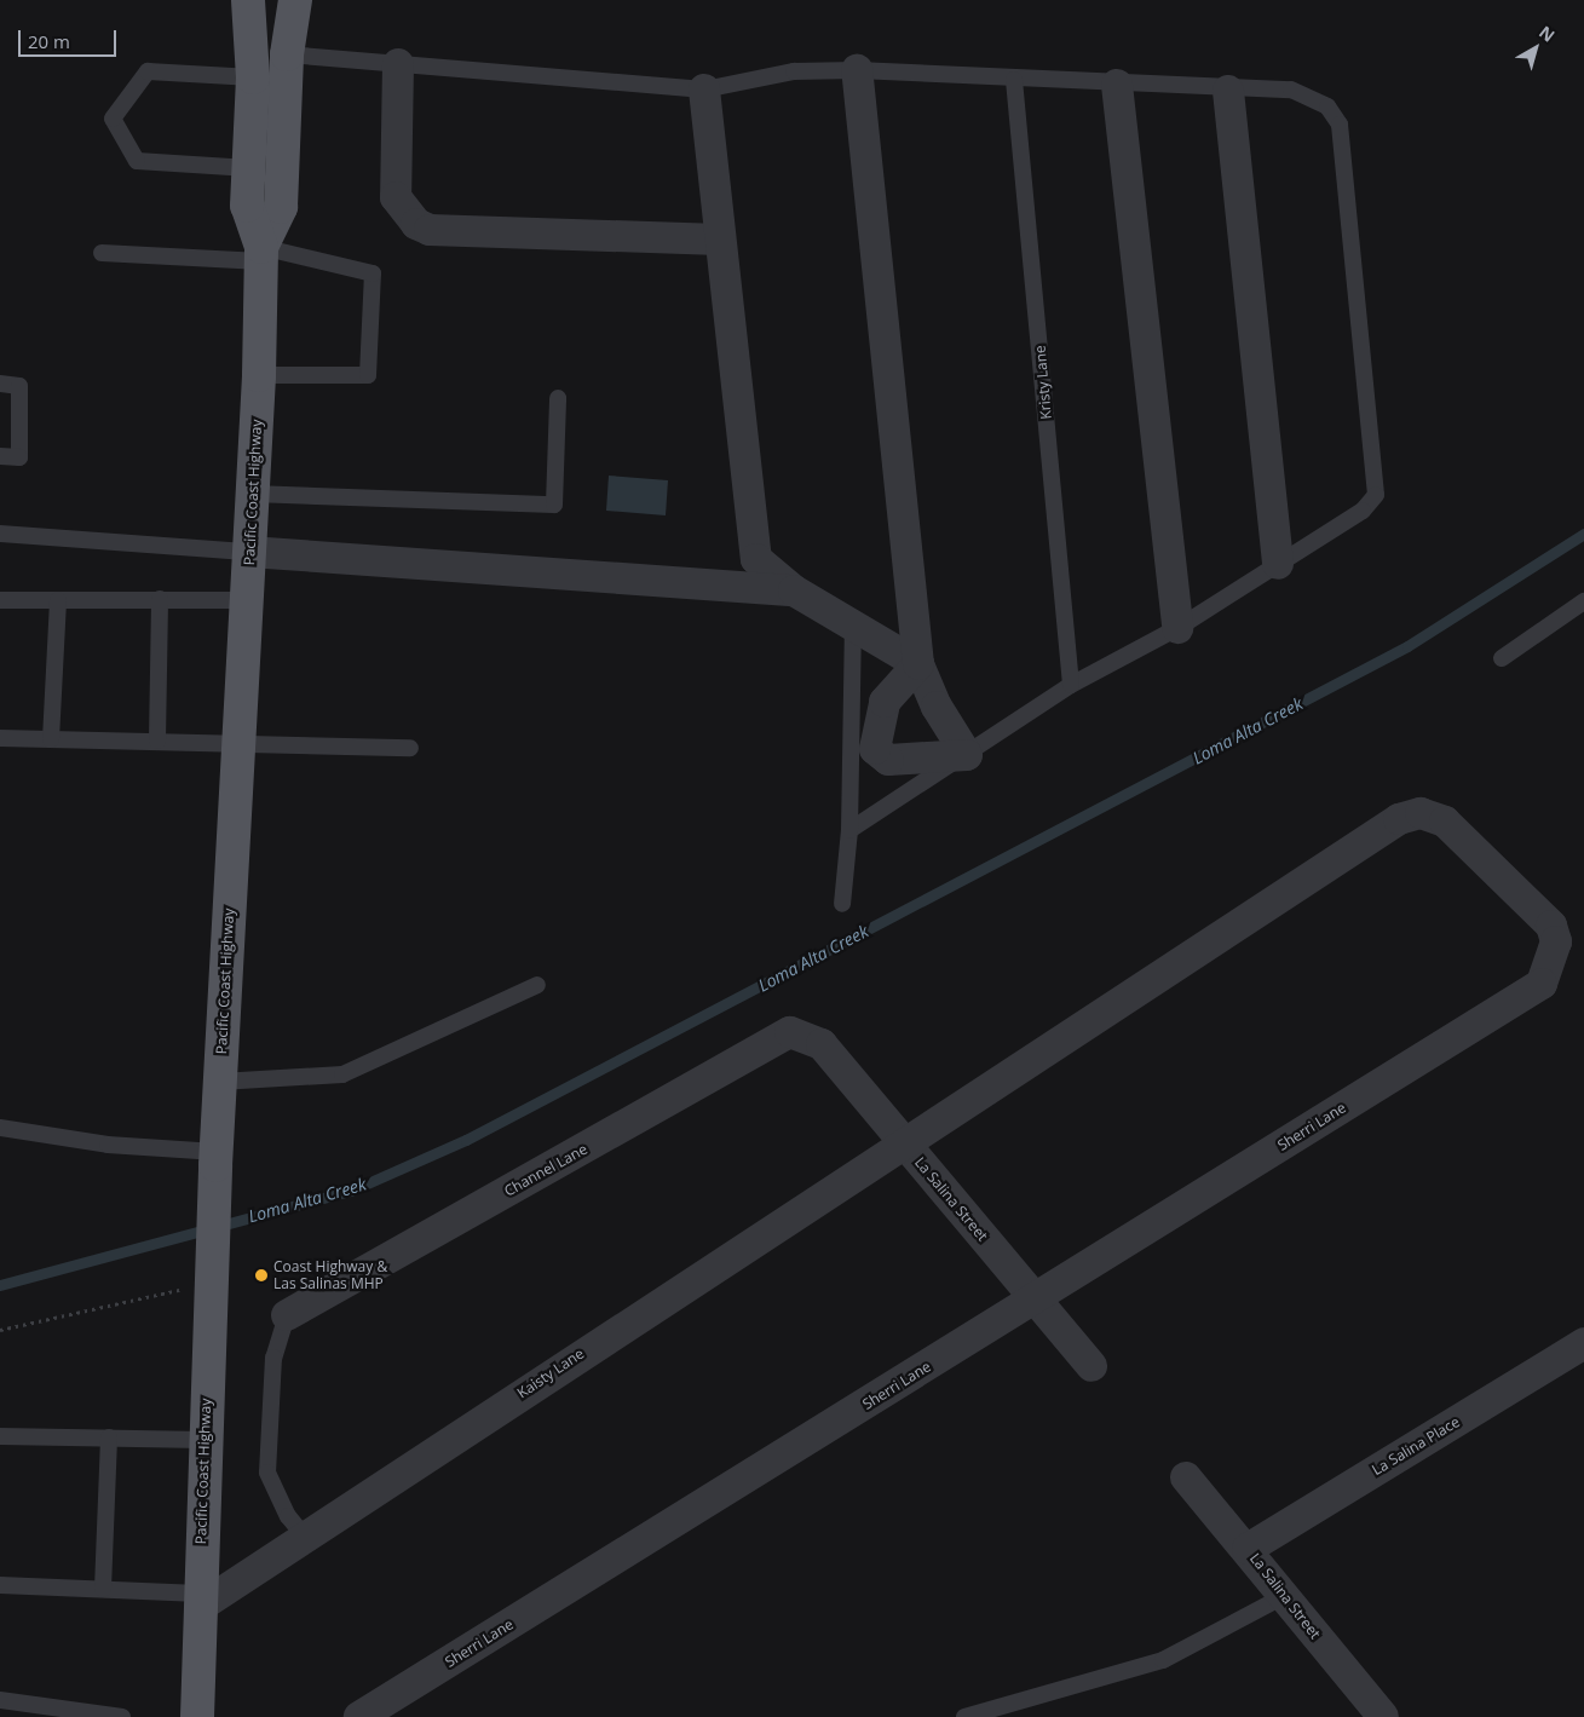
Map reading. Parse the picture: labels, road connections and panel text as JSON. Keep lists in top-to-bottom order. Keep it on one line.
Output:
{"streets":{"main road":["Pacific Coast Highway"],"street":["Sherri Lane","Channel Lane","La Salina Street","Kaisty Lane","La Salina Place"],"lane":["Kristy Lane"]},"crossings":[["Pacific Coast Highway","Kaisty Lane"],["Sherri Lane","La Salina Street"],["Sherri Lane","Kaisty Lane"],["Channel Lane","La Salina Street"],["La Salina Street","Kaisty Lane"],["La Salina Street","La Salina Place"]],"water":["Loma Alta Creek"],"places":["Coast Highway & Las Salinas MHP"],"scale_bar":"20 m","north":"top right"}
